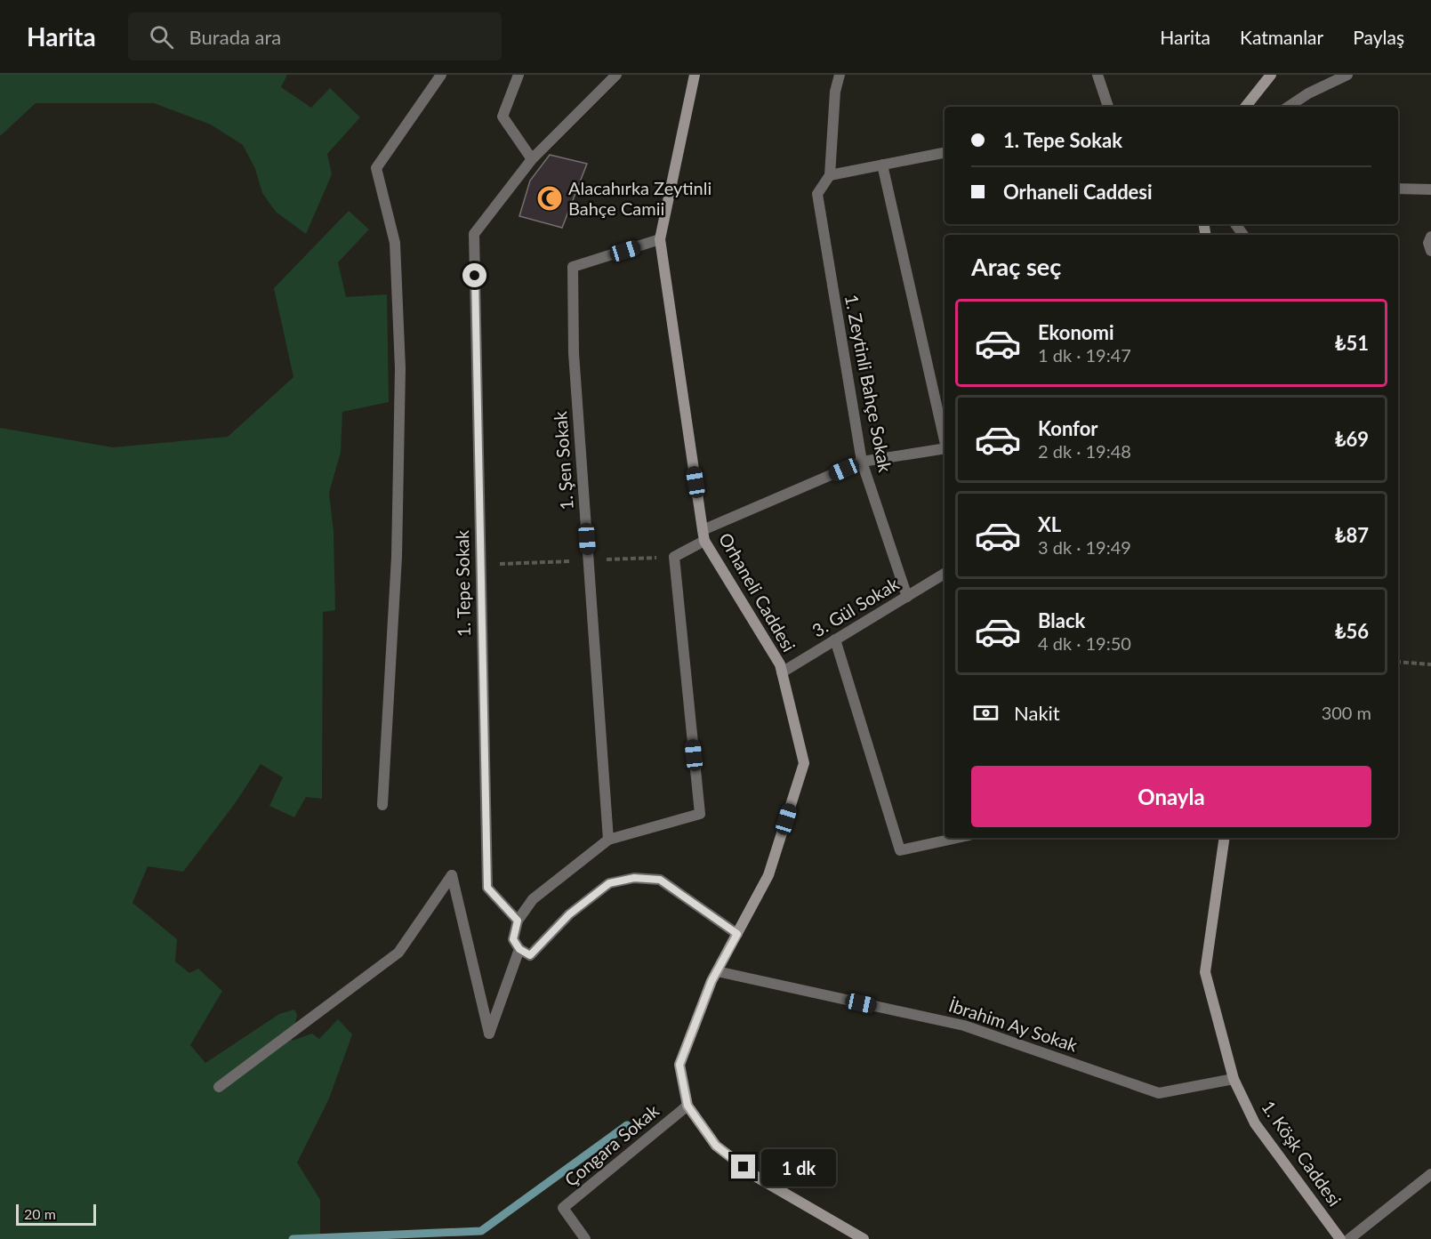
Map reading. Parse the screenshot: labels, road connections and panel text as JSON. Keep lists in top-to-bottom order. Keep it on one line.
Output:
{"streets":{"main road":["Orhaneli Caddesi","1. Köşk Caddesi"],"street":["1. Zeytinli Bahçe Sokak","1. Şen Sokak","1. Tepe Sokak","3. Gül Sokak","İbrahim Ay Sokak","Çongara Sokak"]},"crossings":[["1. Zeytinli Bahçe Sokak","3. Gül Sokak"],["1. Şen Sokak","Orhaneli Caddesi"],["Orhaneli Caddesi","3. Gül Sokak"],["Orhaneli Caddesi","İbrahim Ay Sokak"],["Orhaneli Caddesi","Çongara Sokak"],["İbrahim Ay Sokak","1. Köşk Caddesi"]],"places":{"mosque":["Alacahırka Zeytinli Bahçe Camii"]},"scale_bar":"20 m","page":{"header":"Harita","search":"Burada ara","nav":["Harita","Katmanlar","Paylaş"],"banner":["1. Tepe Sokak","Orhaneli Caddesi"],"heading":"Araç seç","list":[{"name":"Ekonomi","note":"1 dk · 19:47","value":"₺51"},{"name":"Konfor","note":"2 dk · 19:48","value":"₺69"},{"name":"XL","note":"3 dk · 19:49","value":"₺87"},{"name":"Black","note":"4 dk · 19:50","value":"₺56"}],"pay":["Nakit","300 m"],"buttons":"Onayla","bubble":"1 dk","scale":"20 m"}}
